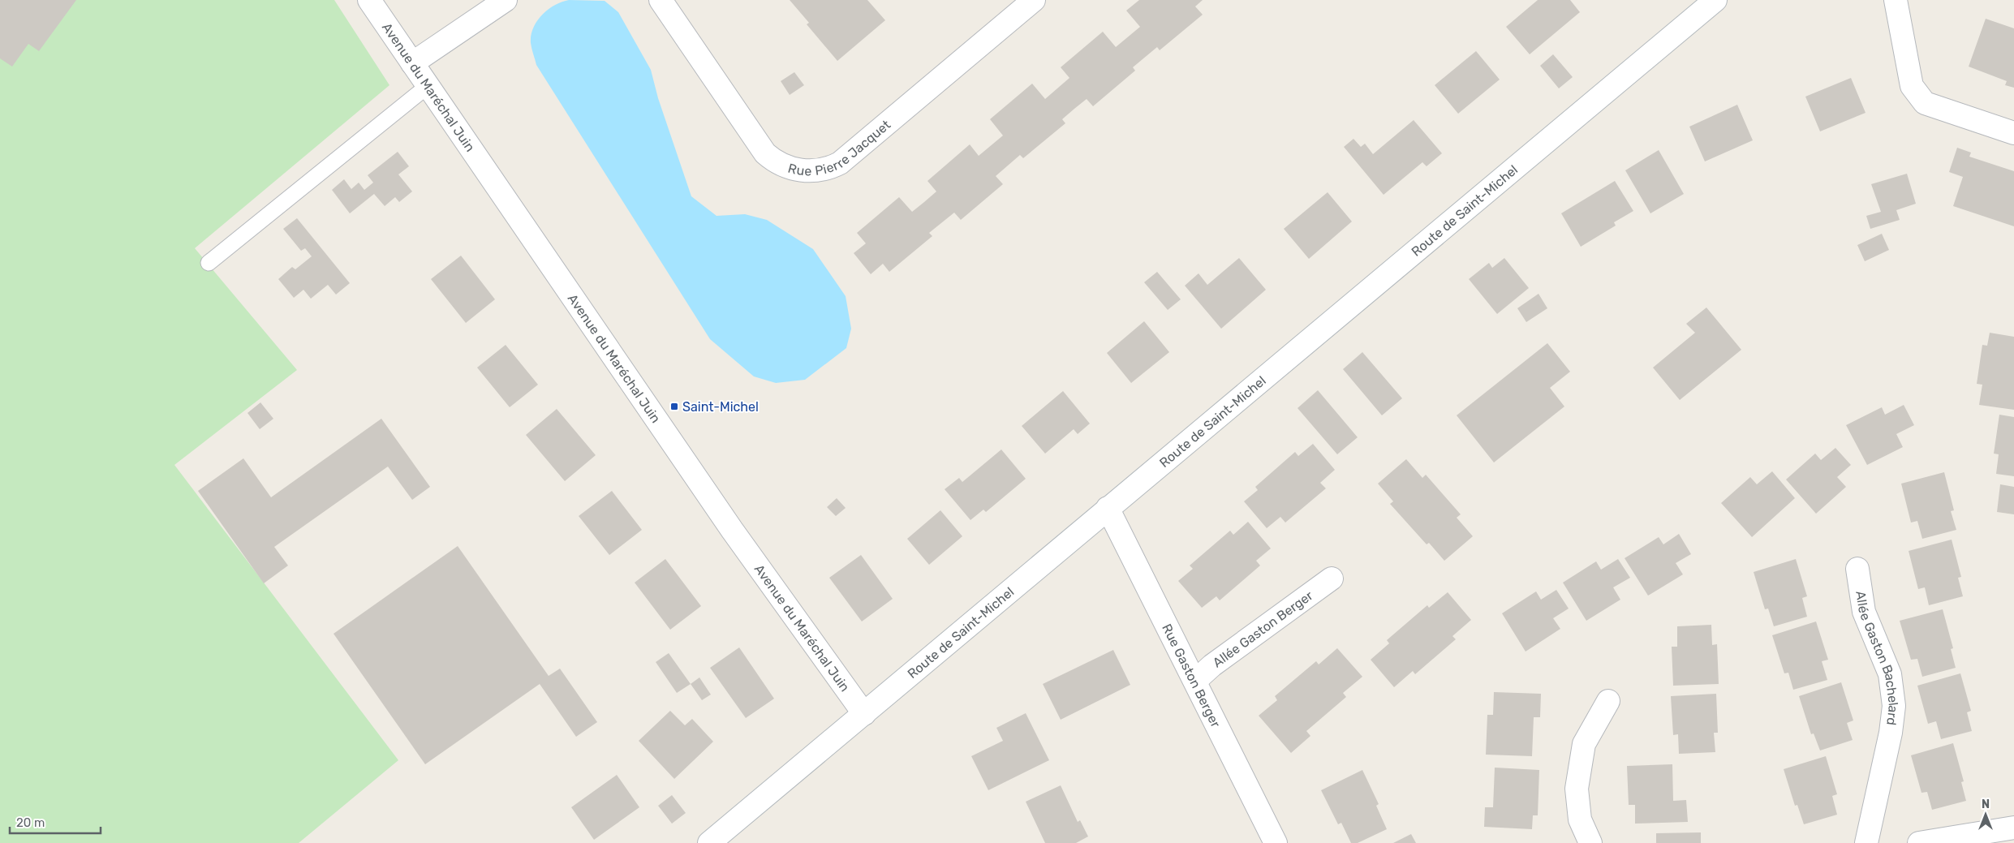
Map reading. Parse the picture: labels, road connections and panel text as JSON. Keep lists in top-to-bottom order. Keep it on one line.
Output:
{"streets":{"street":["Avenue du Maréchal Juin","Rue Pierre Jacquet","Route de Saint-Michel","Allée Gaston Berger","Allée Gaston Bachelard","Rue Gaston Berger"]},"crossings":[["Avenue du Maréchal Juin","Route de Saint-Michel"],["Route de Saint-Michel","Rue Gaston Berger"],["Allée Gaston Berger","Rue Gaston Berger"]],"places":{"transit":["Saint-Michel"]},"scale_bar":"20 m","north":"top"}
